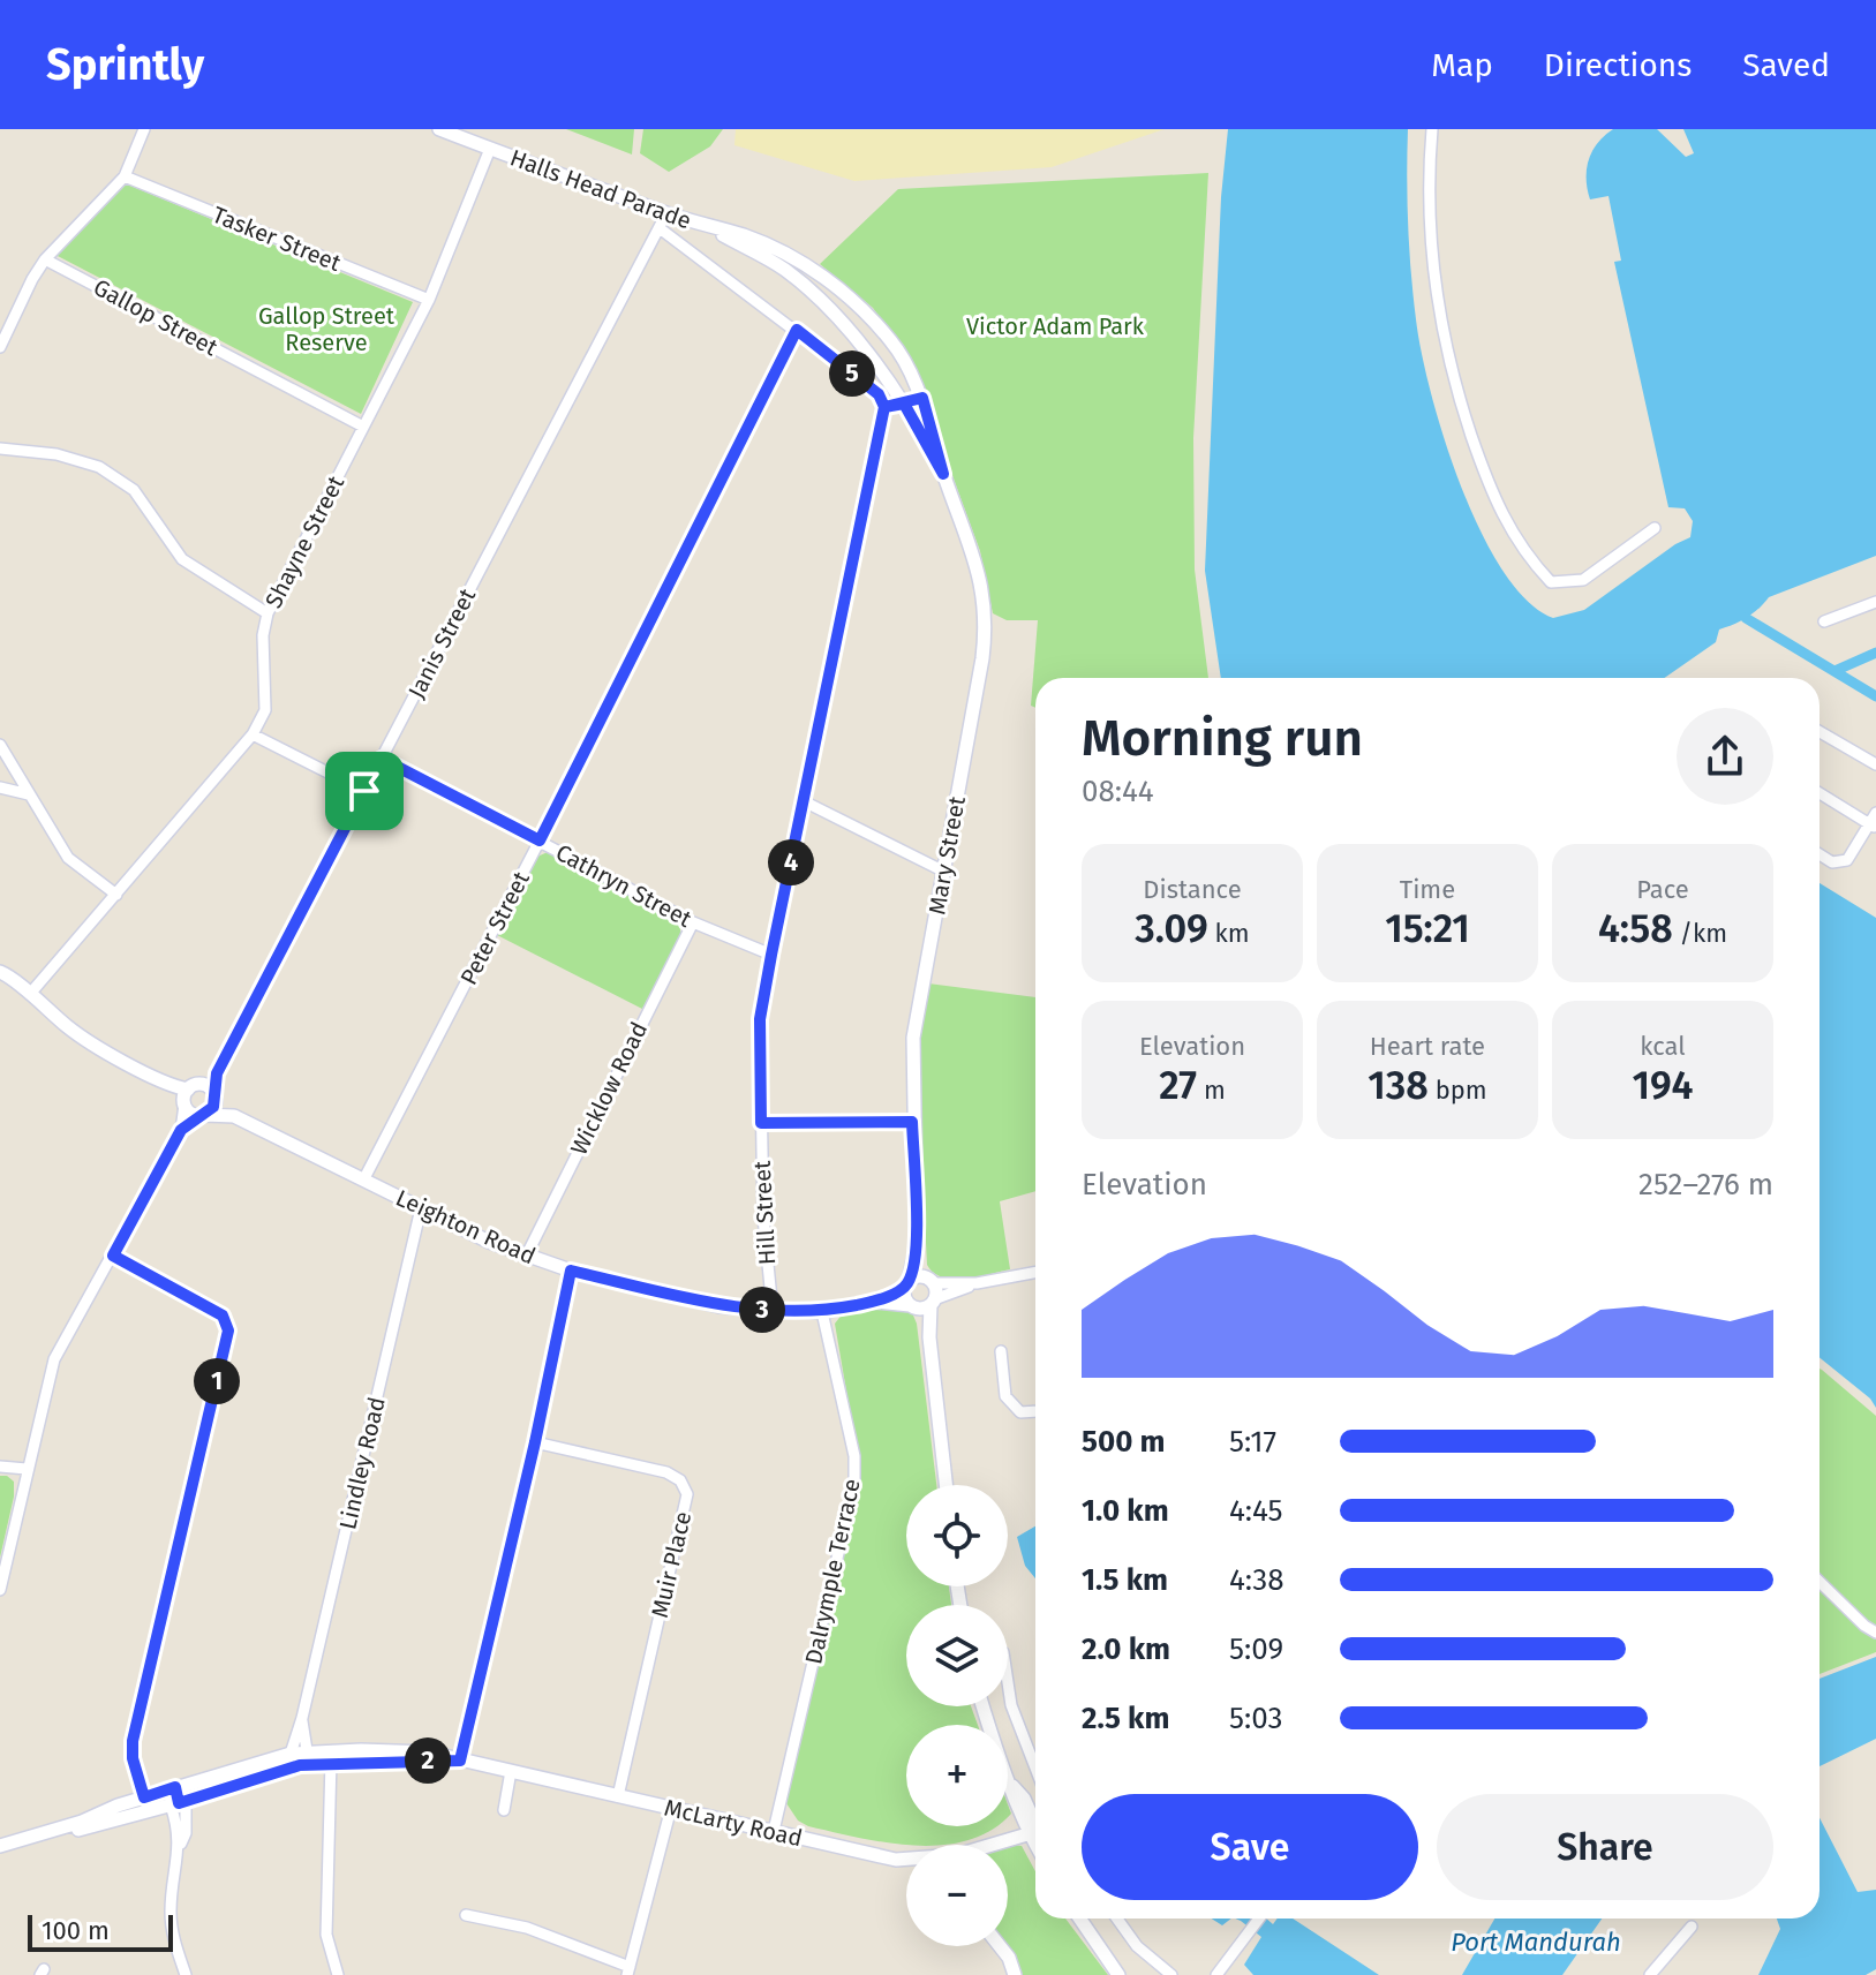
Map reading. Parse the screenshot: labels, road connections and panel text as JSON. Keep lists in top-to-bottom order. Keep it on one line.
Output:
{"streets":{"street":["Halls Head Parade","Tasker Street","Gallop Street","Shayne Street","Janis Street","Mary Street","Cathryn Street","Peter Street","Wicklow Road","Hill Street","Leighton Road","Lindley Road","Muir Place","Dalrymple Terrace","McLarty Road"]},"crossings":[["Halls Head Parade","Shayne Street"],["Halls Head Parade","Janis Street"],["Halls Head Parade","Mary Street"],["Tasker Street","Shayne Street"],["Gallop Street","Shayne Street"],["Janis Street","Cathryn Street"],["Janis Street","Leighton Road"],["Mary Street","Leighton Road"],["Cathryn Street","Peter Street"],["Cathryn Street","Wicklow Road"],["Cathryn Street","Hill Street"],["Peter Street","Leighton Road"],["Wicklow Road","Leighton Road"],["Hill Street","Leighton Road"],["Leighton Road","Lindley Road"],["Leighton Road","Dalrymple Terrace"],["Lindley Road","McLarty Road"],["Muir Place","McLarty Road"],["Dalrymple Terrace","McLarty Road"]],"water":["Port Mandurah"],"parks":["Gallop Street Reserve","Victor Adam Park"],"scale_bar":"100 m","page":{"header":"Sprintly","nav":["Map","Directions","Saved"],"pins":["5","4","3","1","2"],"heading":["Morning run","08:44"],"stats":[["Distance","3.09 km"],["Time","15:21"],["Pace","4:58 /km"],["Elevation","27 m"],["Heart rate","138 bpm"],["kcal","194"]],"chart":["Elevation","252–276 m"],"list":[{"name":"500 m","note":"5:17"},{"name":"1.0 km","note":"4:45"},{"name":"1.5 km","note":"4:38"},{"name":"2.0 km","note":"5:09"},{"name":"2.5 km","note":"5:03"}],"map_buttons":["+","−"],"buttons":["Save","Share"],"scale":"100 m"}}
